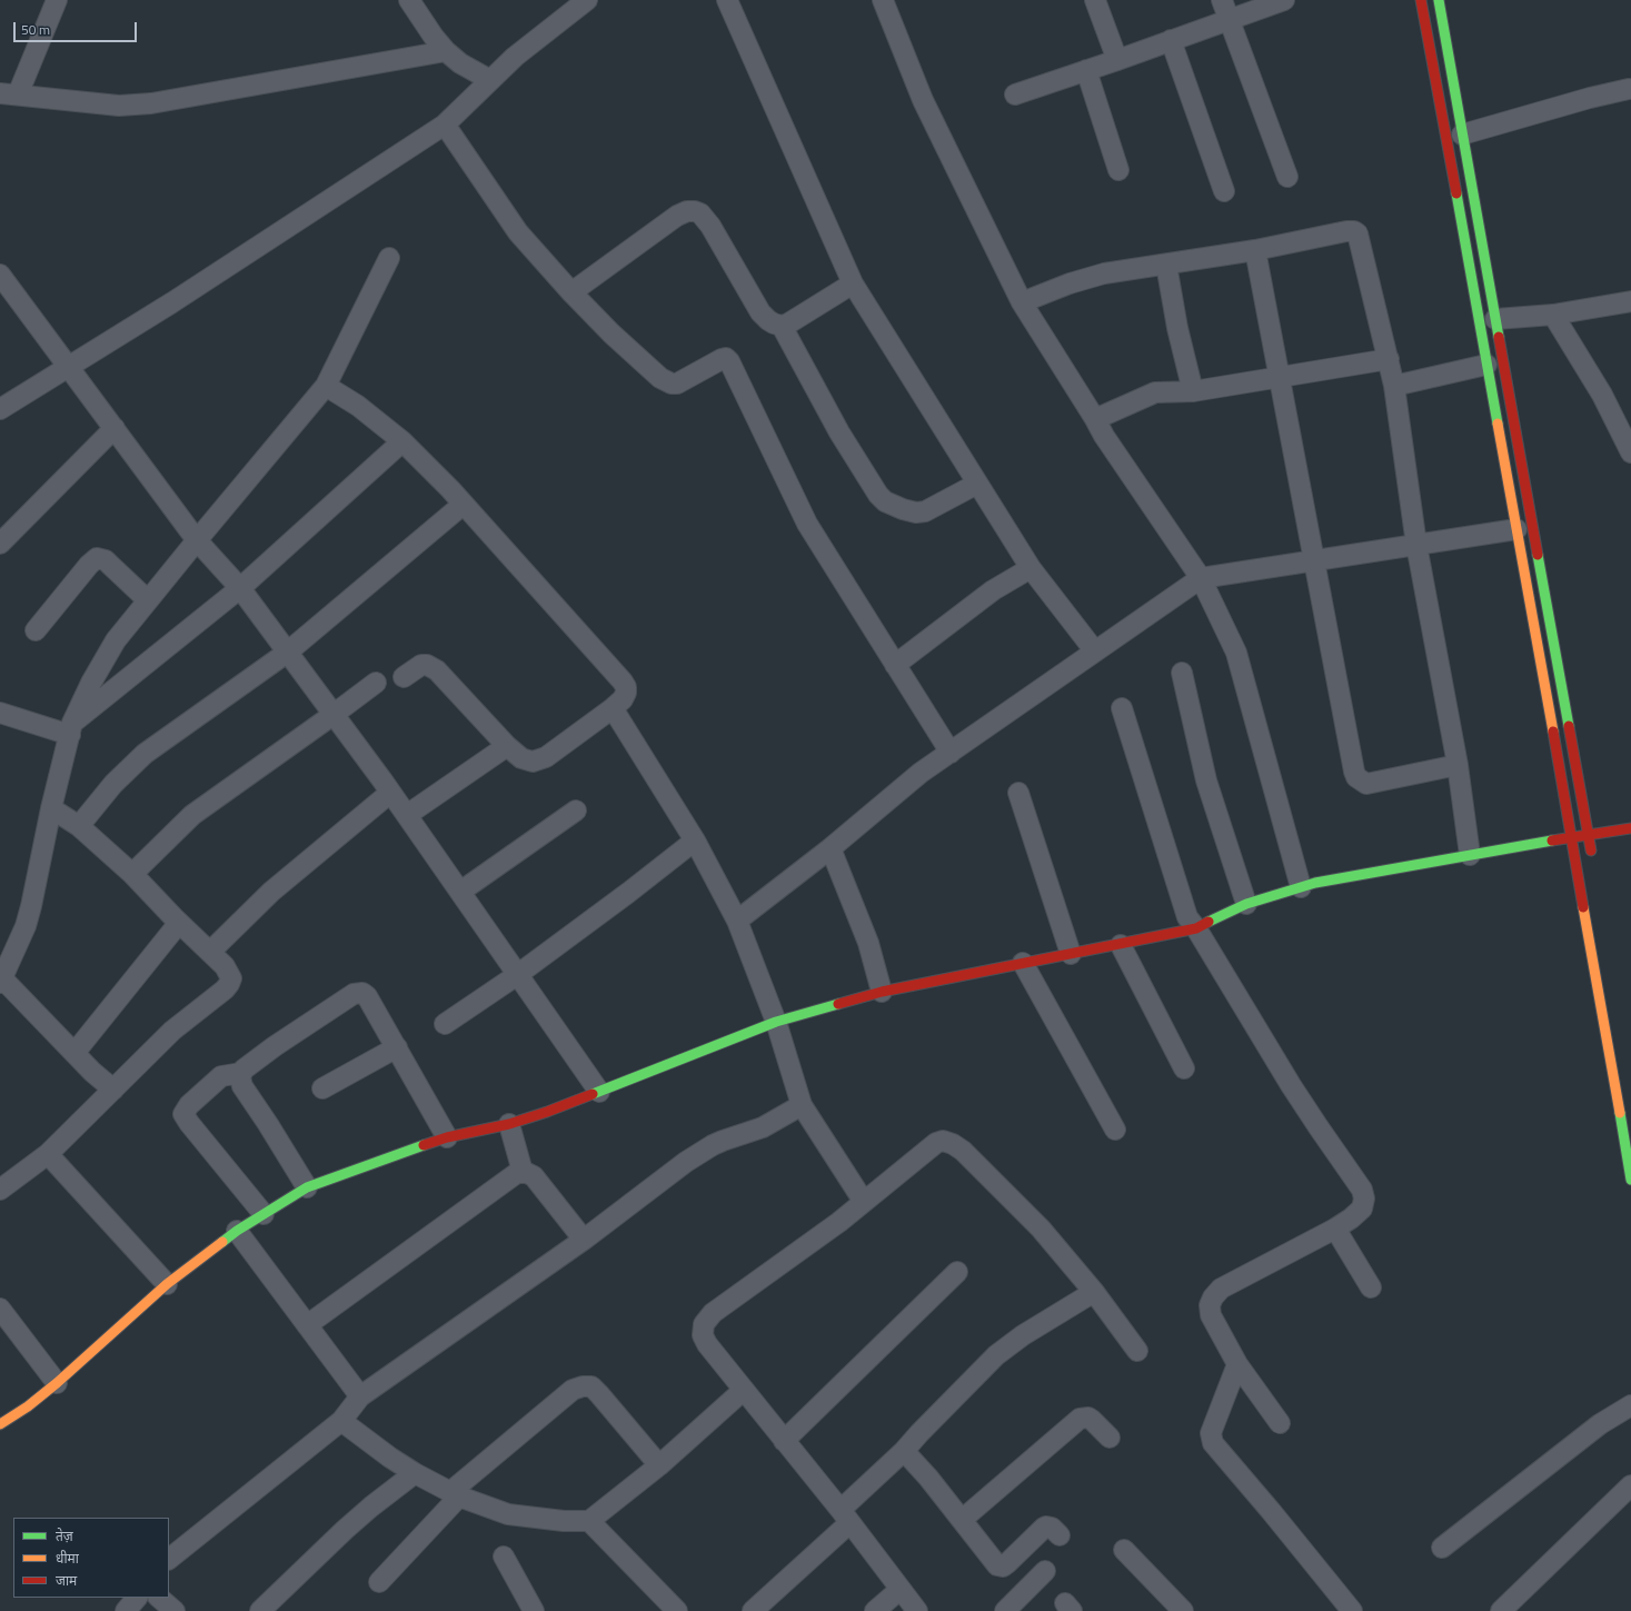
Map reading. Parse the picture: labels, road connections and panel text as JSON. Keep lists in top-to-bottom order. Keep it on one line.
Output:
{"legend":["तेज़","धीमा","जाम"],"scale_bar":"50 m"}
